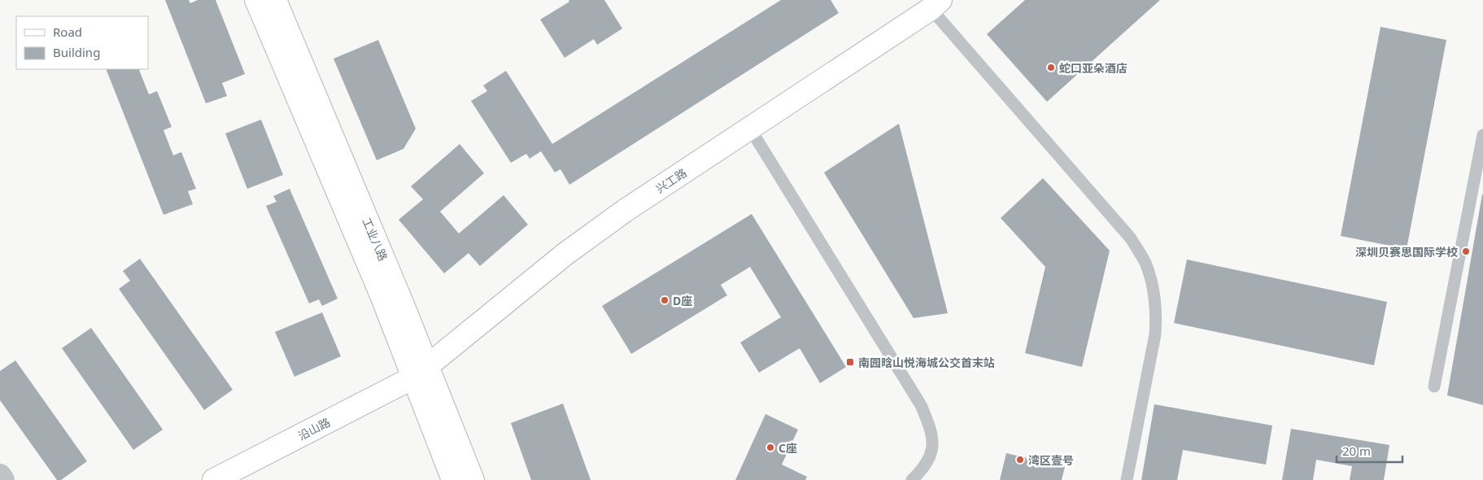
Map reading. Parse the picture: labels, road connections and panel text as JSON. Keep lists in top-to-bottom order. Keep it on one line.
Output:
{"streets":{"street":["兴工路","工业八路","沿山路"]},"crossings":[["兴工路","工业八路"],["兴工路","沿山路"],["工业八路","沿山路"]],"places":{"other":["蛇口亚朵酒店","深圳贝赛思国际学校","D座","C座","湾区壹号"],"transit":["南园晗山悦海城公交首末站"]},"legend":["Road","Building"],"scale_bar":"20 m"}
